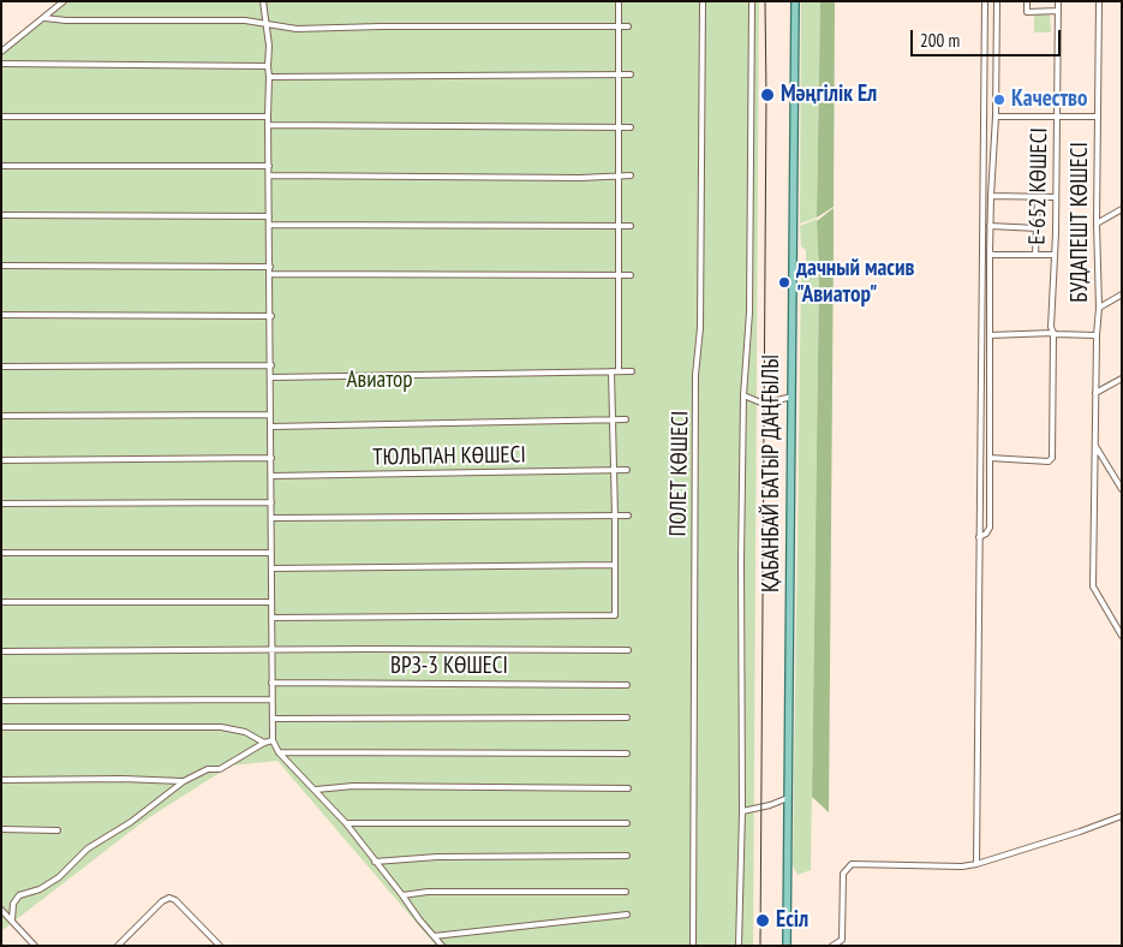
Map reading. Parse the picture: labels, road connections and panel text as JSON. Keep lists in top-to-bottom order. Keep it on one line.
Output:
{"streets":{"main road":["ҚАБАНБАЙ БАТЫР ДАҢҒЫЛЫ"],"street":["Е-652 КӨШЕСІ","БУДАПЕШТ КӨШЕСІ","ТЮЛЬПАН КӨШЕСІ","ПОЛЕТ КӨШЕСІ","ВРЗ-3 КӨШЕСІ"]},"parks":["Авиатор"],"places":["Мәңгілік Ел","Качество","дачный масив \"Авиатор\"","Есіл"],"scale_bar":"200 m"}
